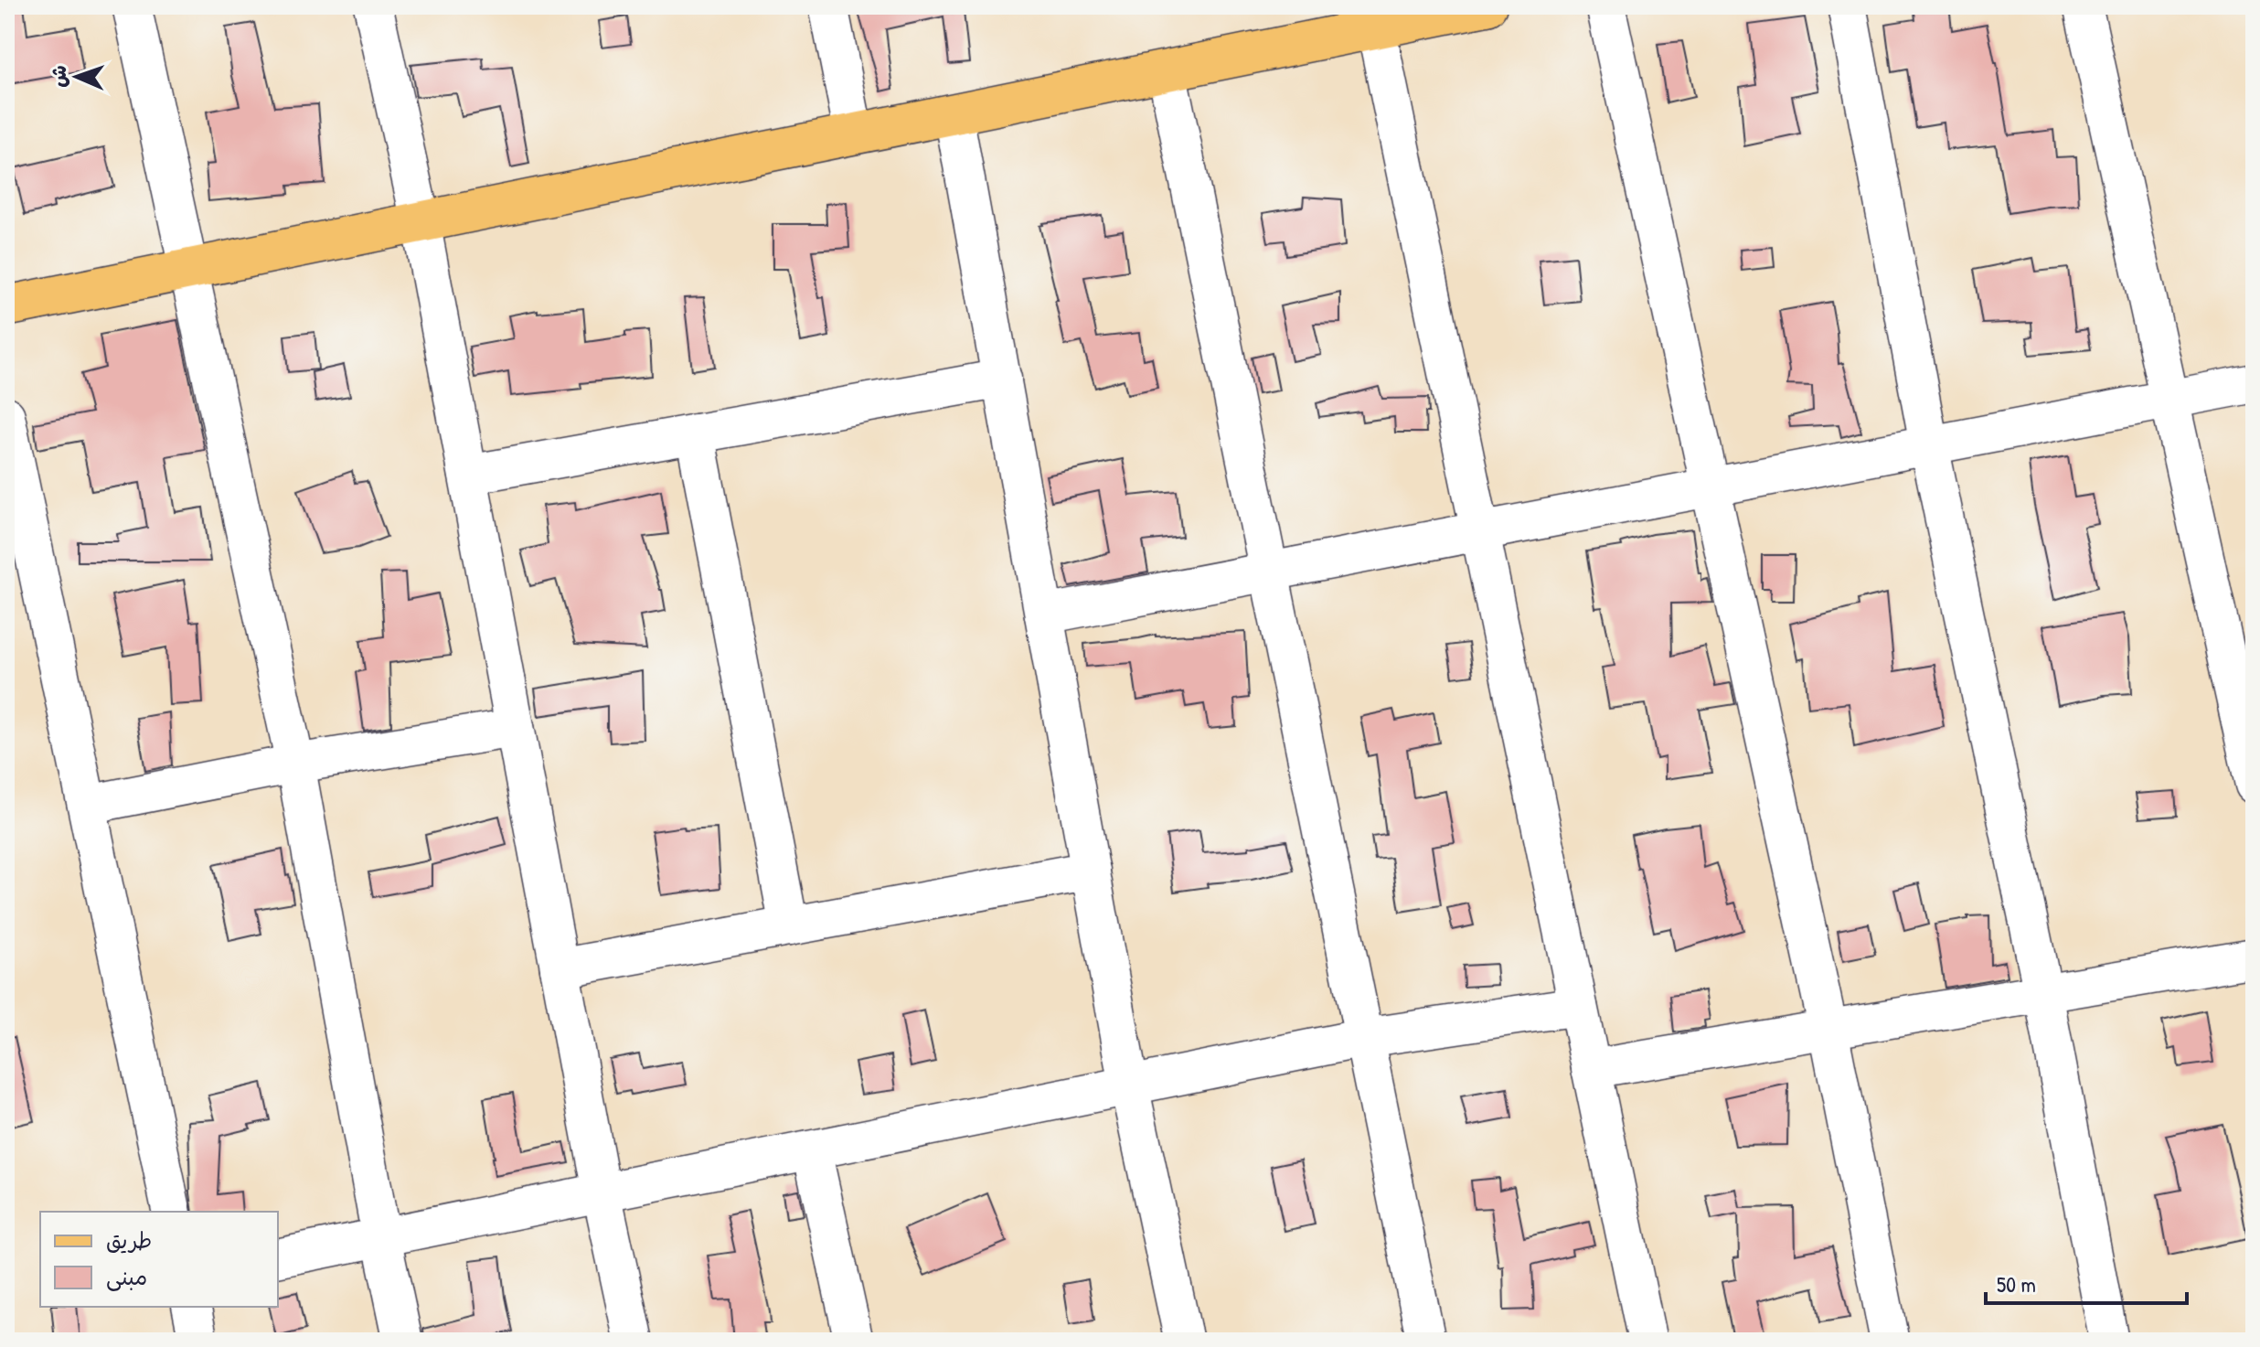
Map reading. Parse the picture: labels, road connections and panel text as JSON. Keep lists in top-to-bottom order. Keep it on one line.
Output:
{"legend":["طريق","مبنى"],"scale_bar":"50 m","north":"left"}
